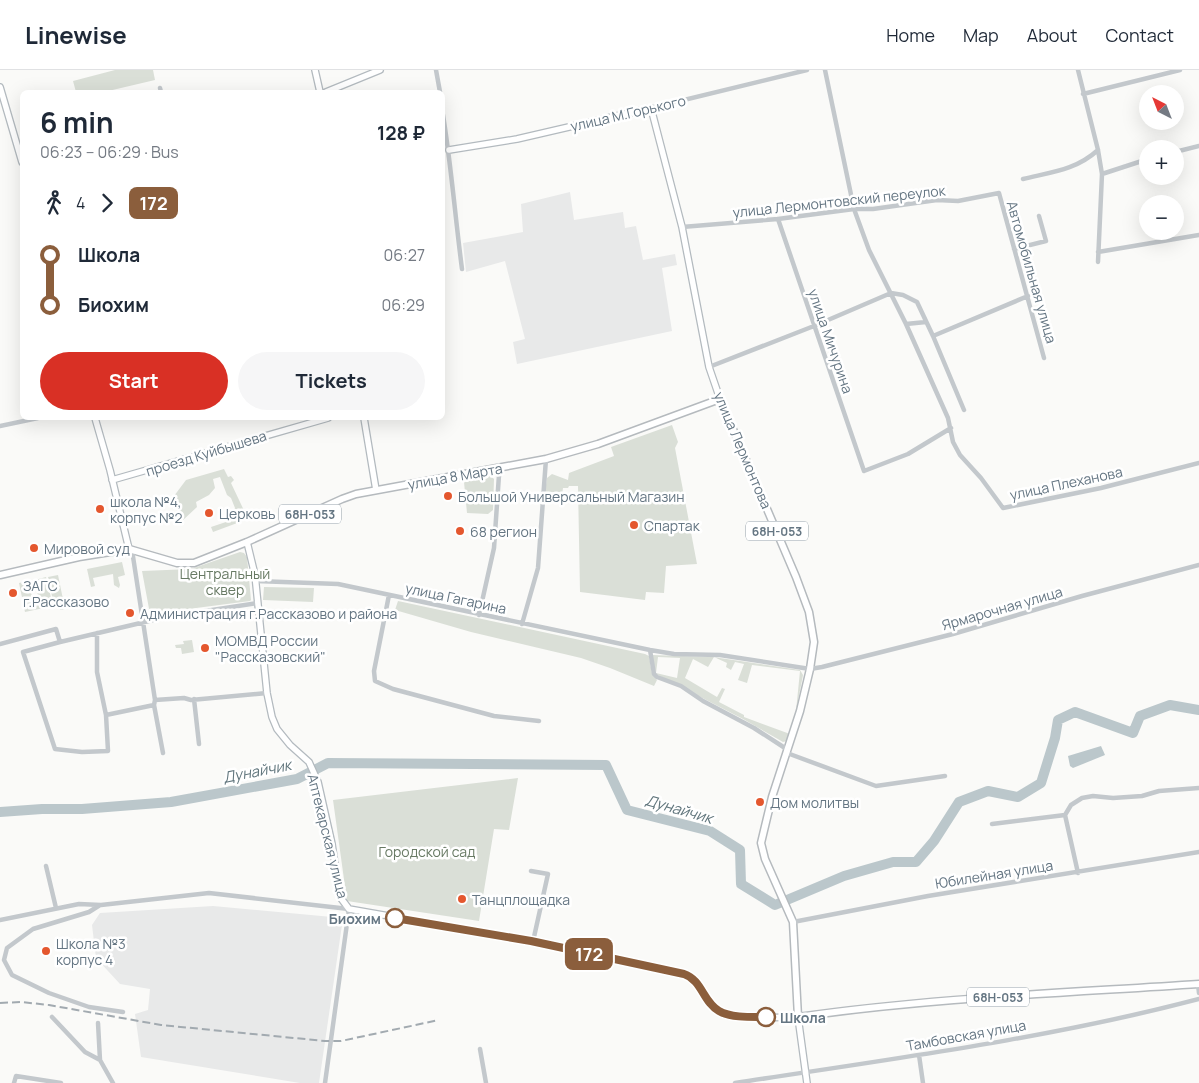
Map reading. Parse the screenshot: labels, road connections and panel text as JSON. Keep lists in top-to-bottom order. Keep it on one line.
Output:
{"streets":{"main road":["улица Лермонтова","улица 8 Марта","68Н-053"],"street":["улица М.Горького","улица Лермонтовский переулок","Автомобильная улица","улица Мичурина","проезд Куйбышева","улица Плеханова","улица Гагарина","Ярмарочная улица","Аптекарская улица","Юбилейная улица","Тамбовская улица"]},"crossings":[["улица М.Горького","улица Лермонтова"],["улица Лермонтовский переулок","Автомобильная улица"],["улица Лермонтовский переулок","улица Мичурина"],["улица Лермонтовский переулок","улица Лермонтова"],["улица Мичурина","улица Плеханова"],["улица Лермонтова","улица 8 Марта"],["улица Лермонтова","68Н-053"],["улица Лермонтова","улица Гагарина"],["улица Лермонтова","Ярмарочная улица"],["улица Лермонтова","Юбилейная улица"],["улица 8 Марта","68Н-053"],["улица 8 Марта","Аптекарская улица"],["улица Гагарина","Ярмарочная улица"],["улица Гагарина","Аптекарская улица"]],"water":["Дунайчик"],"parks":["Центральный сквер","Городской сад"],"places":["Большой Универсальный Магазин","школа №4, корпус №2","Церковь","Спартак","68 регион","Мировой суд","ЗАГС г.Рассказово","Администрация г.Рассказово и района","МОМВД России \"Рассказовский\"","Дом молитвы","Танцплощадка","Биохим","Школа №3 корпус 4","Школа"],"lines":["bus line 172"],"north":"top left","page":{"header":"Linewise","nav":["Home","Map","About","Contact"],"on_map":"172","map_buttons":["+","−"],"heading":["6 min","06:23 – 06:29 · Bus","128 ₽"],"legs":["4","172"],"list":[{"name":"Школа","value":"06:27"},{"name":"Биохим","value":"06:29"}],"buttons":["Start","Tickets"]}}
